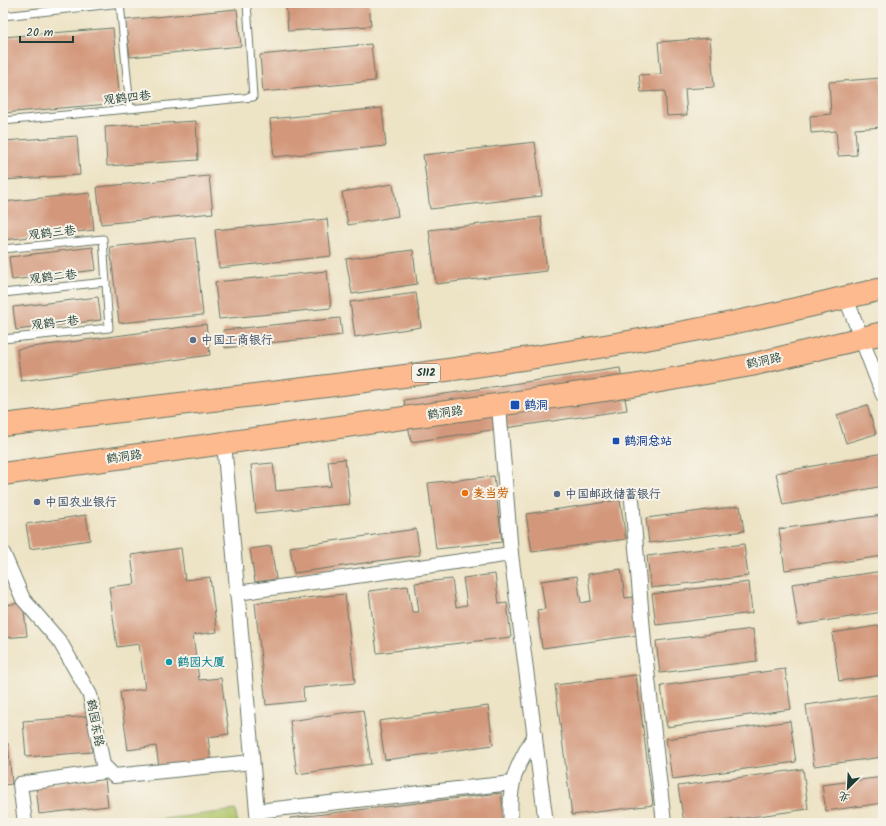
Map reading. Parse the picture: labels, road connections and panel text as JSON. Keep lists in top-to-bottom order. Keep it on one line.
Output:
{"streets":{"main road":["鹤洞路","S112"],"street":["鹤园东路"],"lane":["观鹤四巷","观鹤三巷","观鹤二巷","观鹤一巷"]},"crossings":[["观鹤三巷","观鹤二巷"],["观鹤三巷","观鹤一巷"],["观鹤二巷","观鹤一巷"]],"places":{"other":["中国工商银行","麦当劳","中国邮政储蓄银行","中国农业银行","鹤园大厦"],"transit":["鹤洞","鹤洞总站"]},"scale_bar":"20 m","north":"bottom left"}
